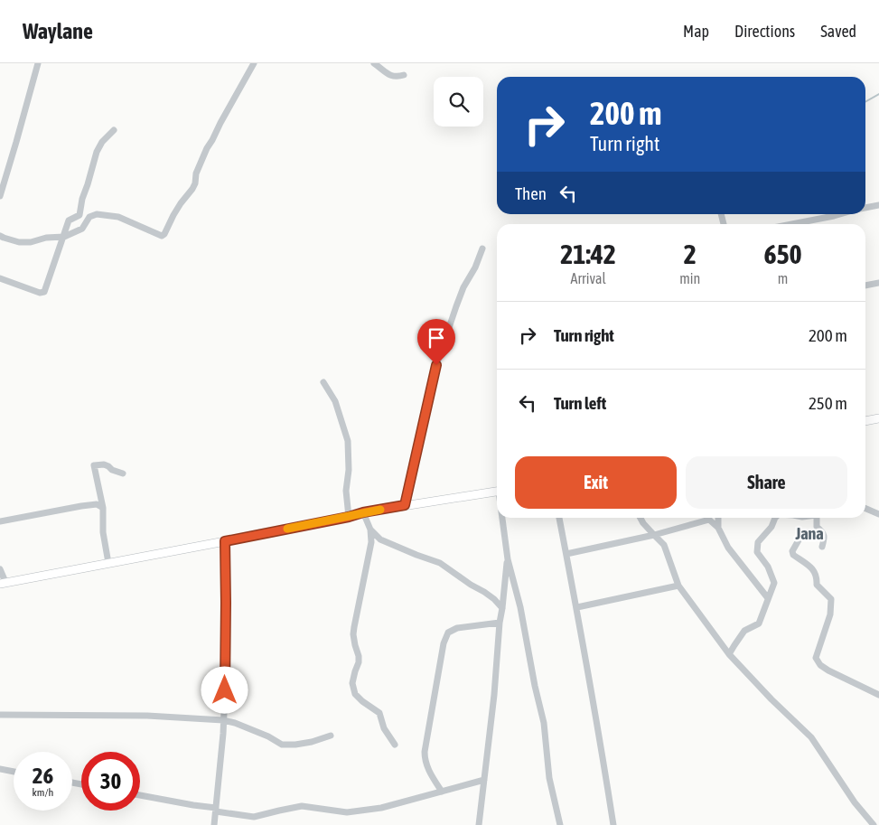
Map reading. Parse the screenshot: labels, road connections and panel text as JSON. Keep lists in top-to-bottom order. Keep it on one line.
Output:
{"districts":["Jana"],"page":{"header":"Waylane","nav":["Map","Directions","Saved"],"turn":["200 m","Turn right"],"then":"Then","eta":["21:42","Arrival","2","min","650","m"],"list":[{"name":"Turn right","value":"200 m"},{"name":"Turn left","value":"250 m"}],"buttons":["Exit","Share"],"speed":"26 km/h","limit":"30"}}
